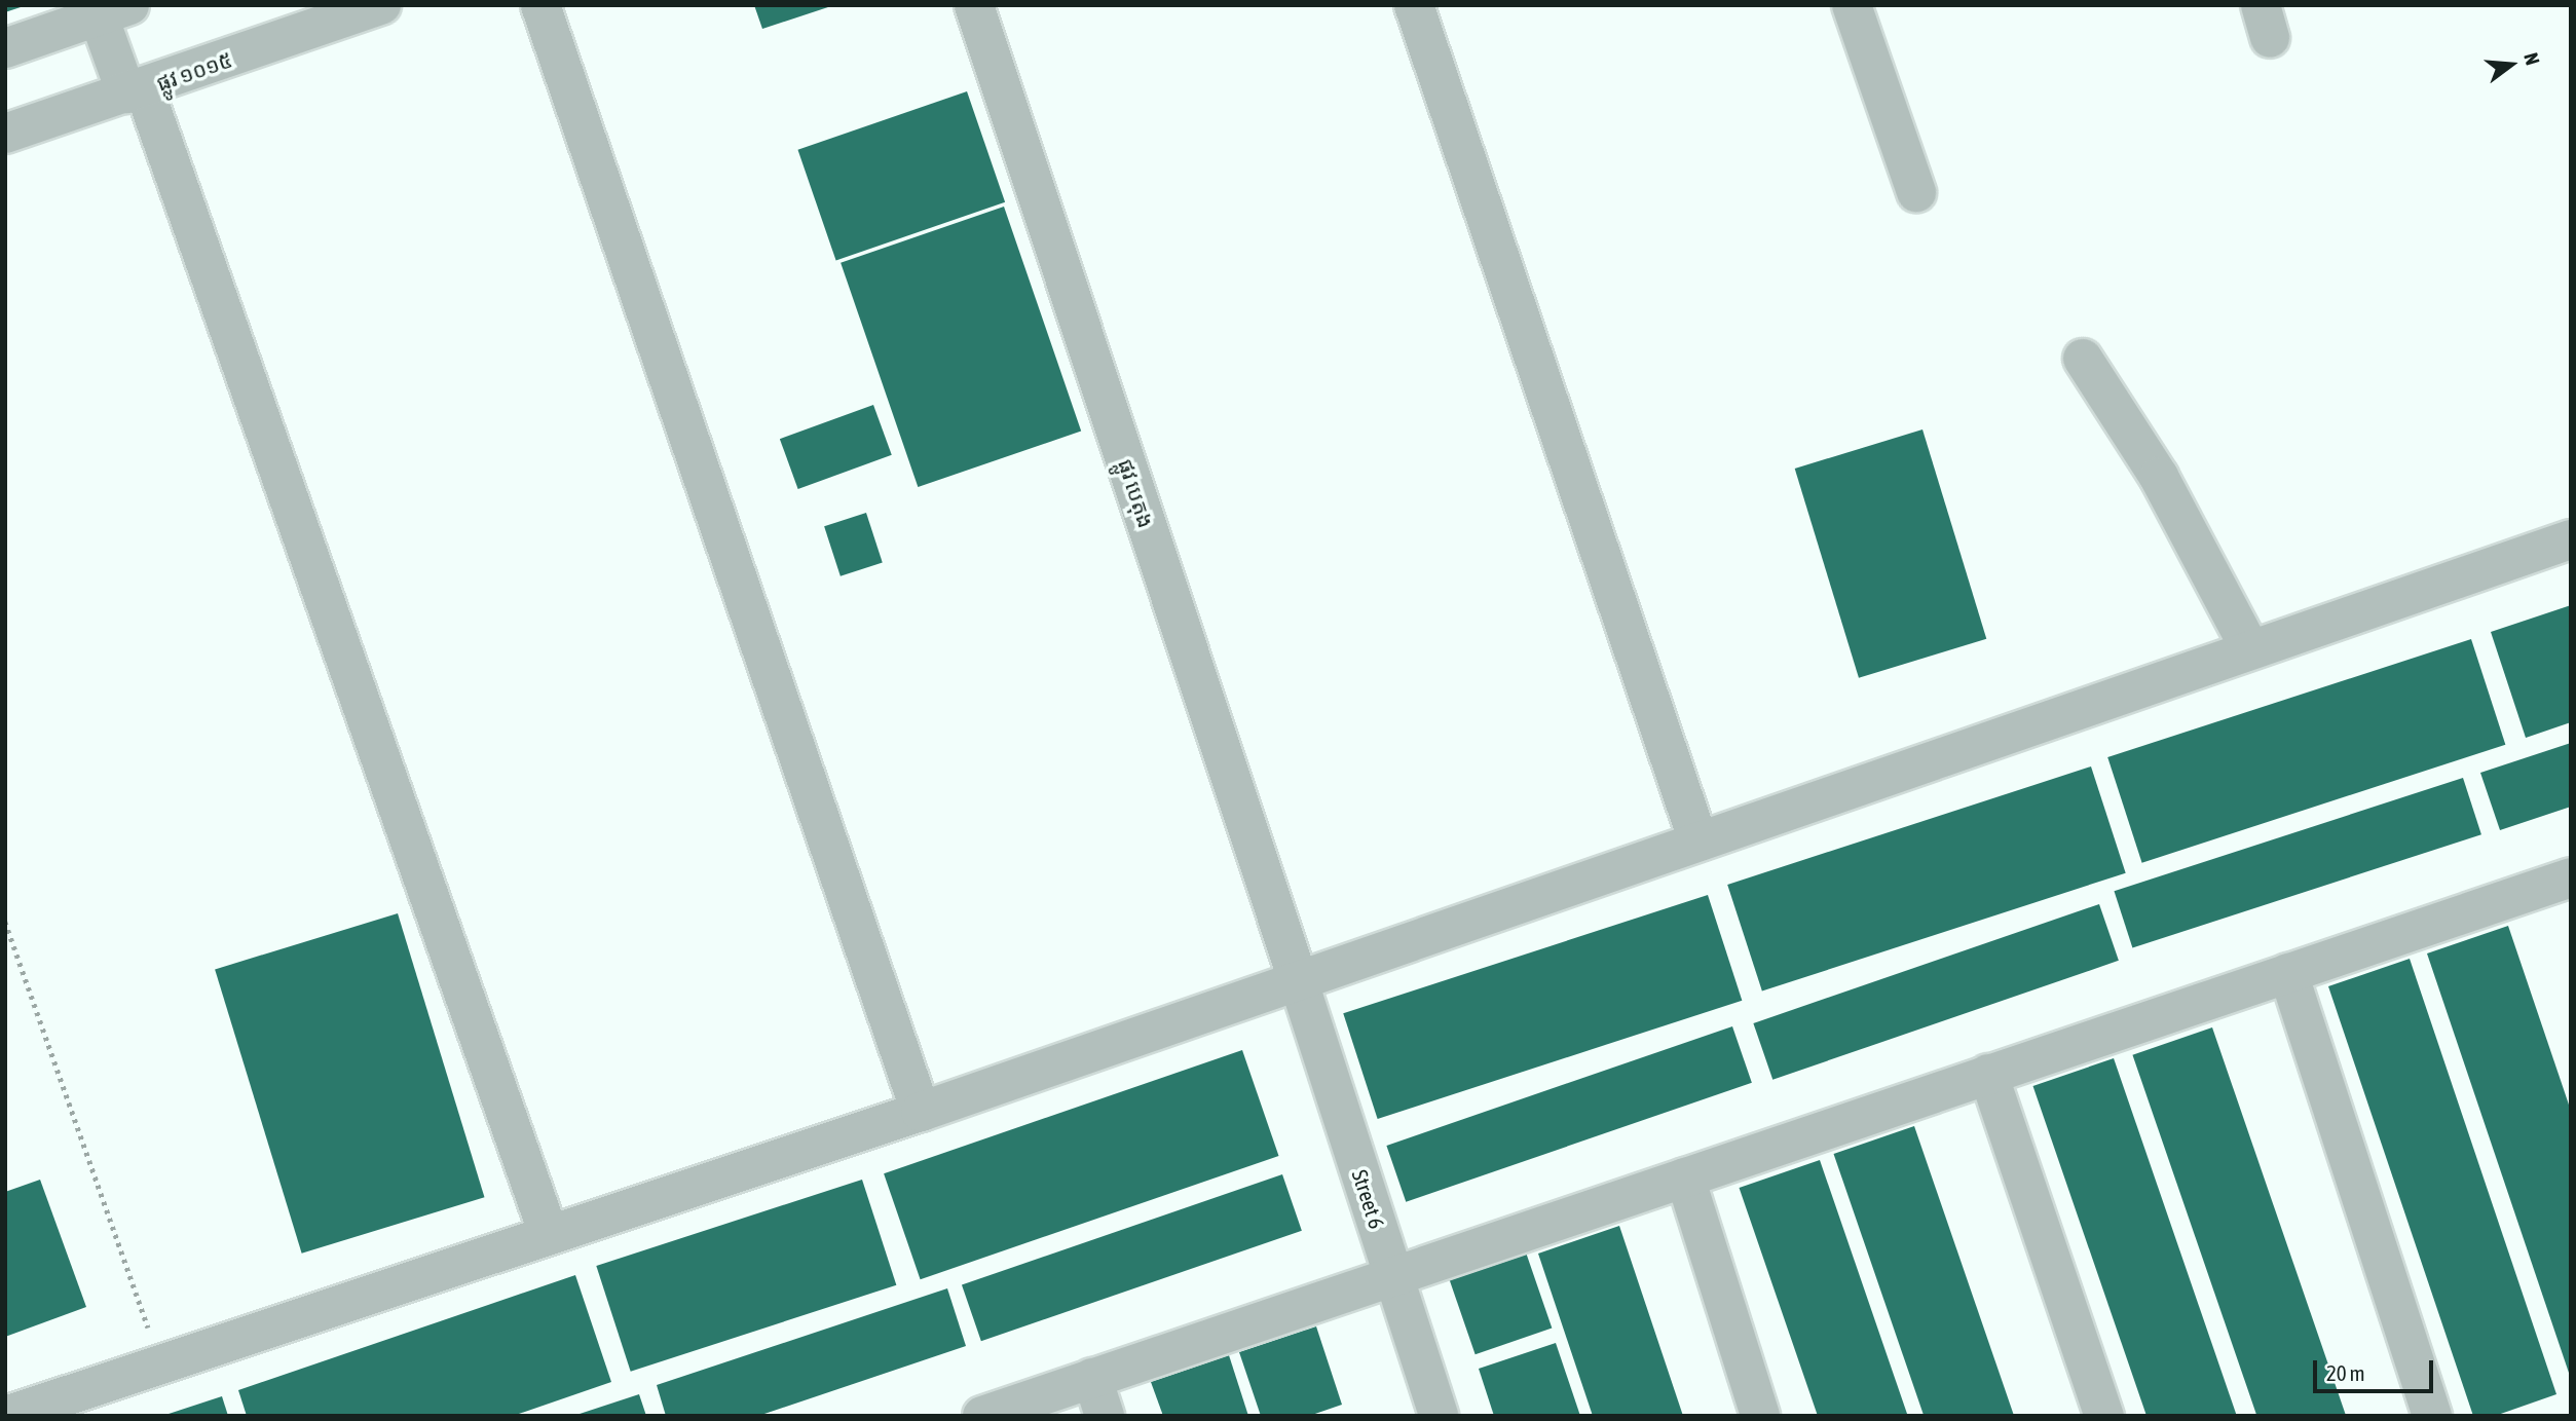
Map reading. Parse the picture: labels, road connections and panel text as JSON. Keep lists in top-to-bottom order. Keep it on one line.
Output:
{"streets":{"street":["ផ្លូវ ១០១៥","ផ្លូវ បេតុង","Street 6"]},"crossings":[["ផ្លូវ បេតុង","Street 6"]],"scale_bar":"20 m","north":"right"}
